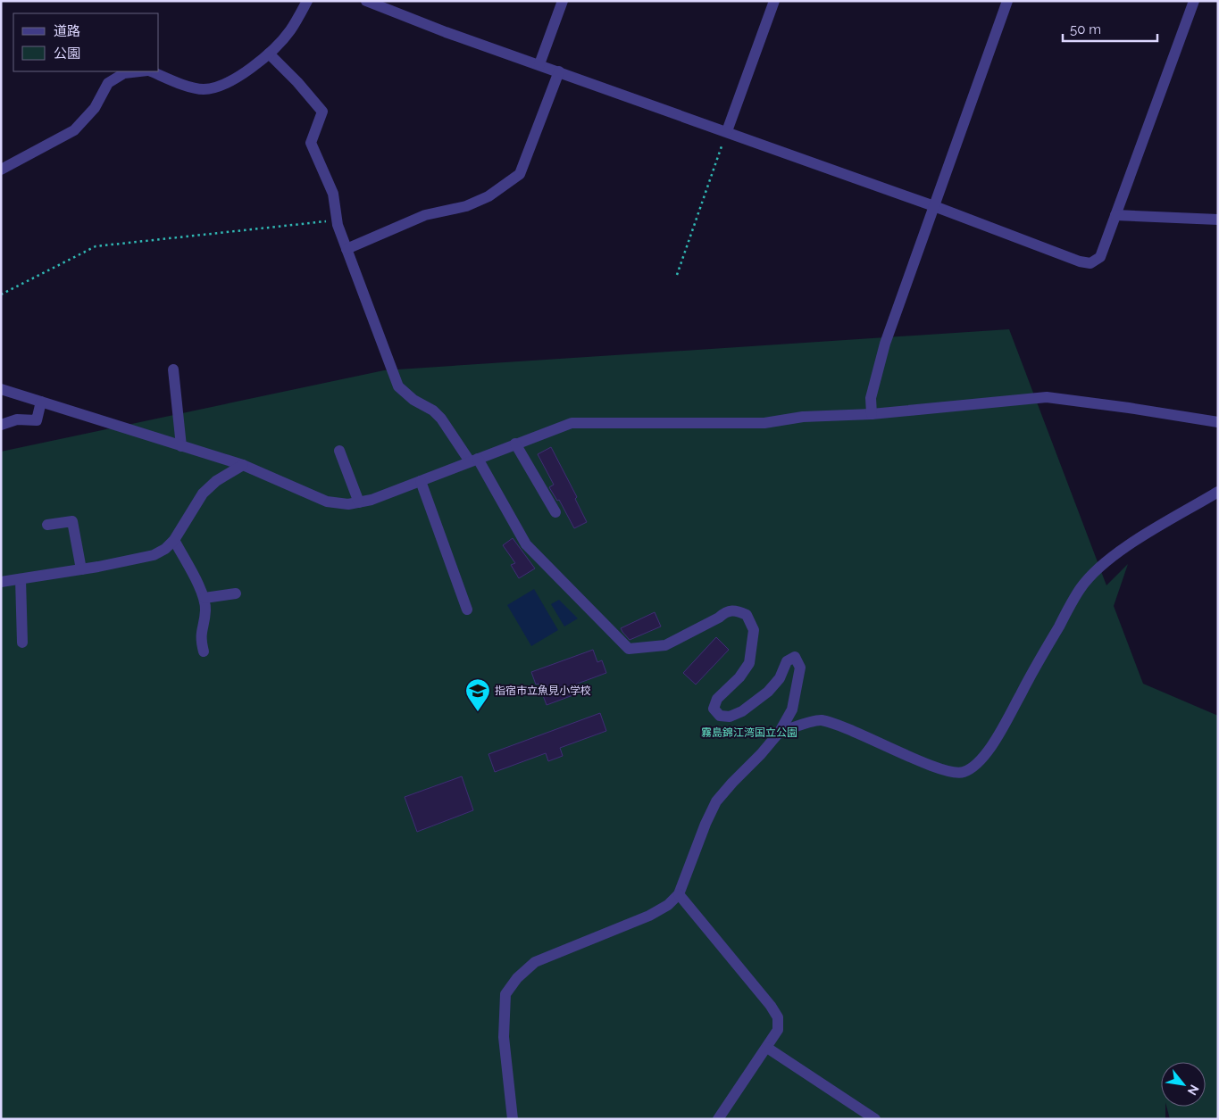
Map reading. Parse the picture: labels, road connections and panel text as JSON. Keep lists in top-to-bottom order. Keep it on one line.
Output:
{"parks":["霧島錦江湾国立公園"],"places":{"school or university":["指宿市立魚見小学校"]},"legend":["道路","公園"],"scale_bar":"50 m","north":"bottom right"}
